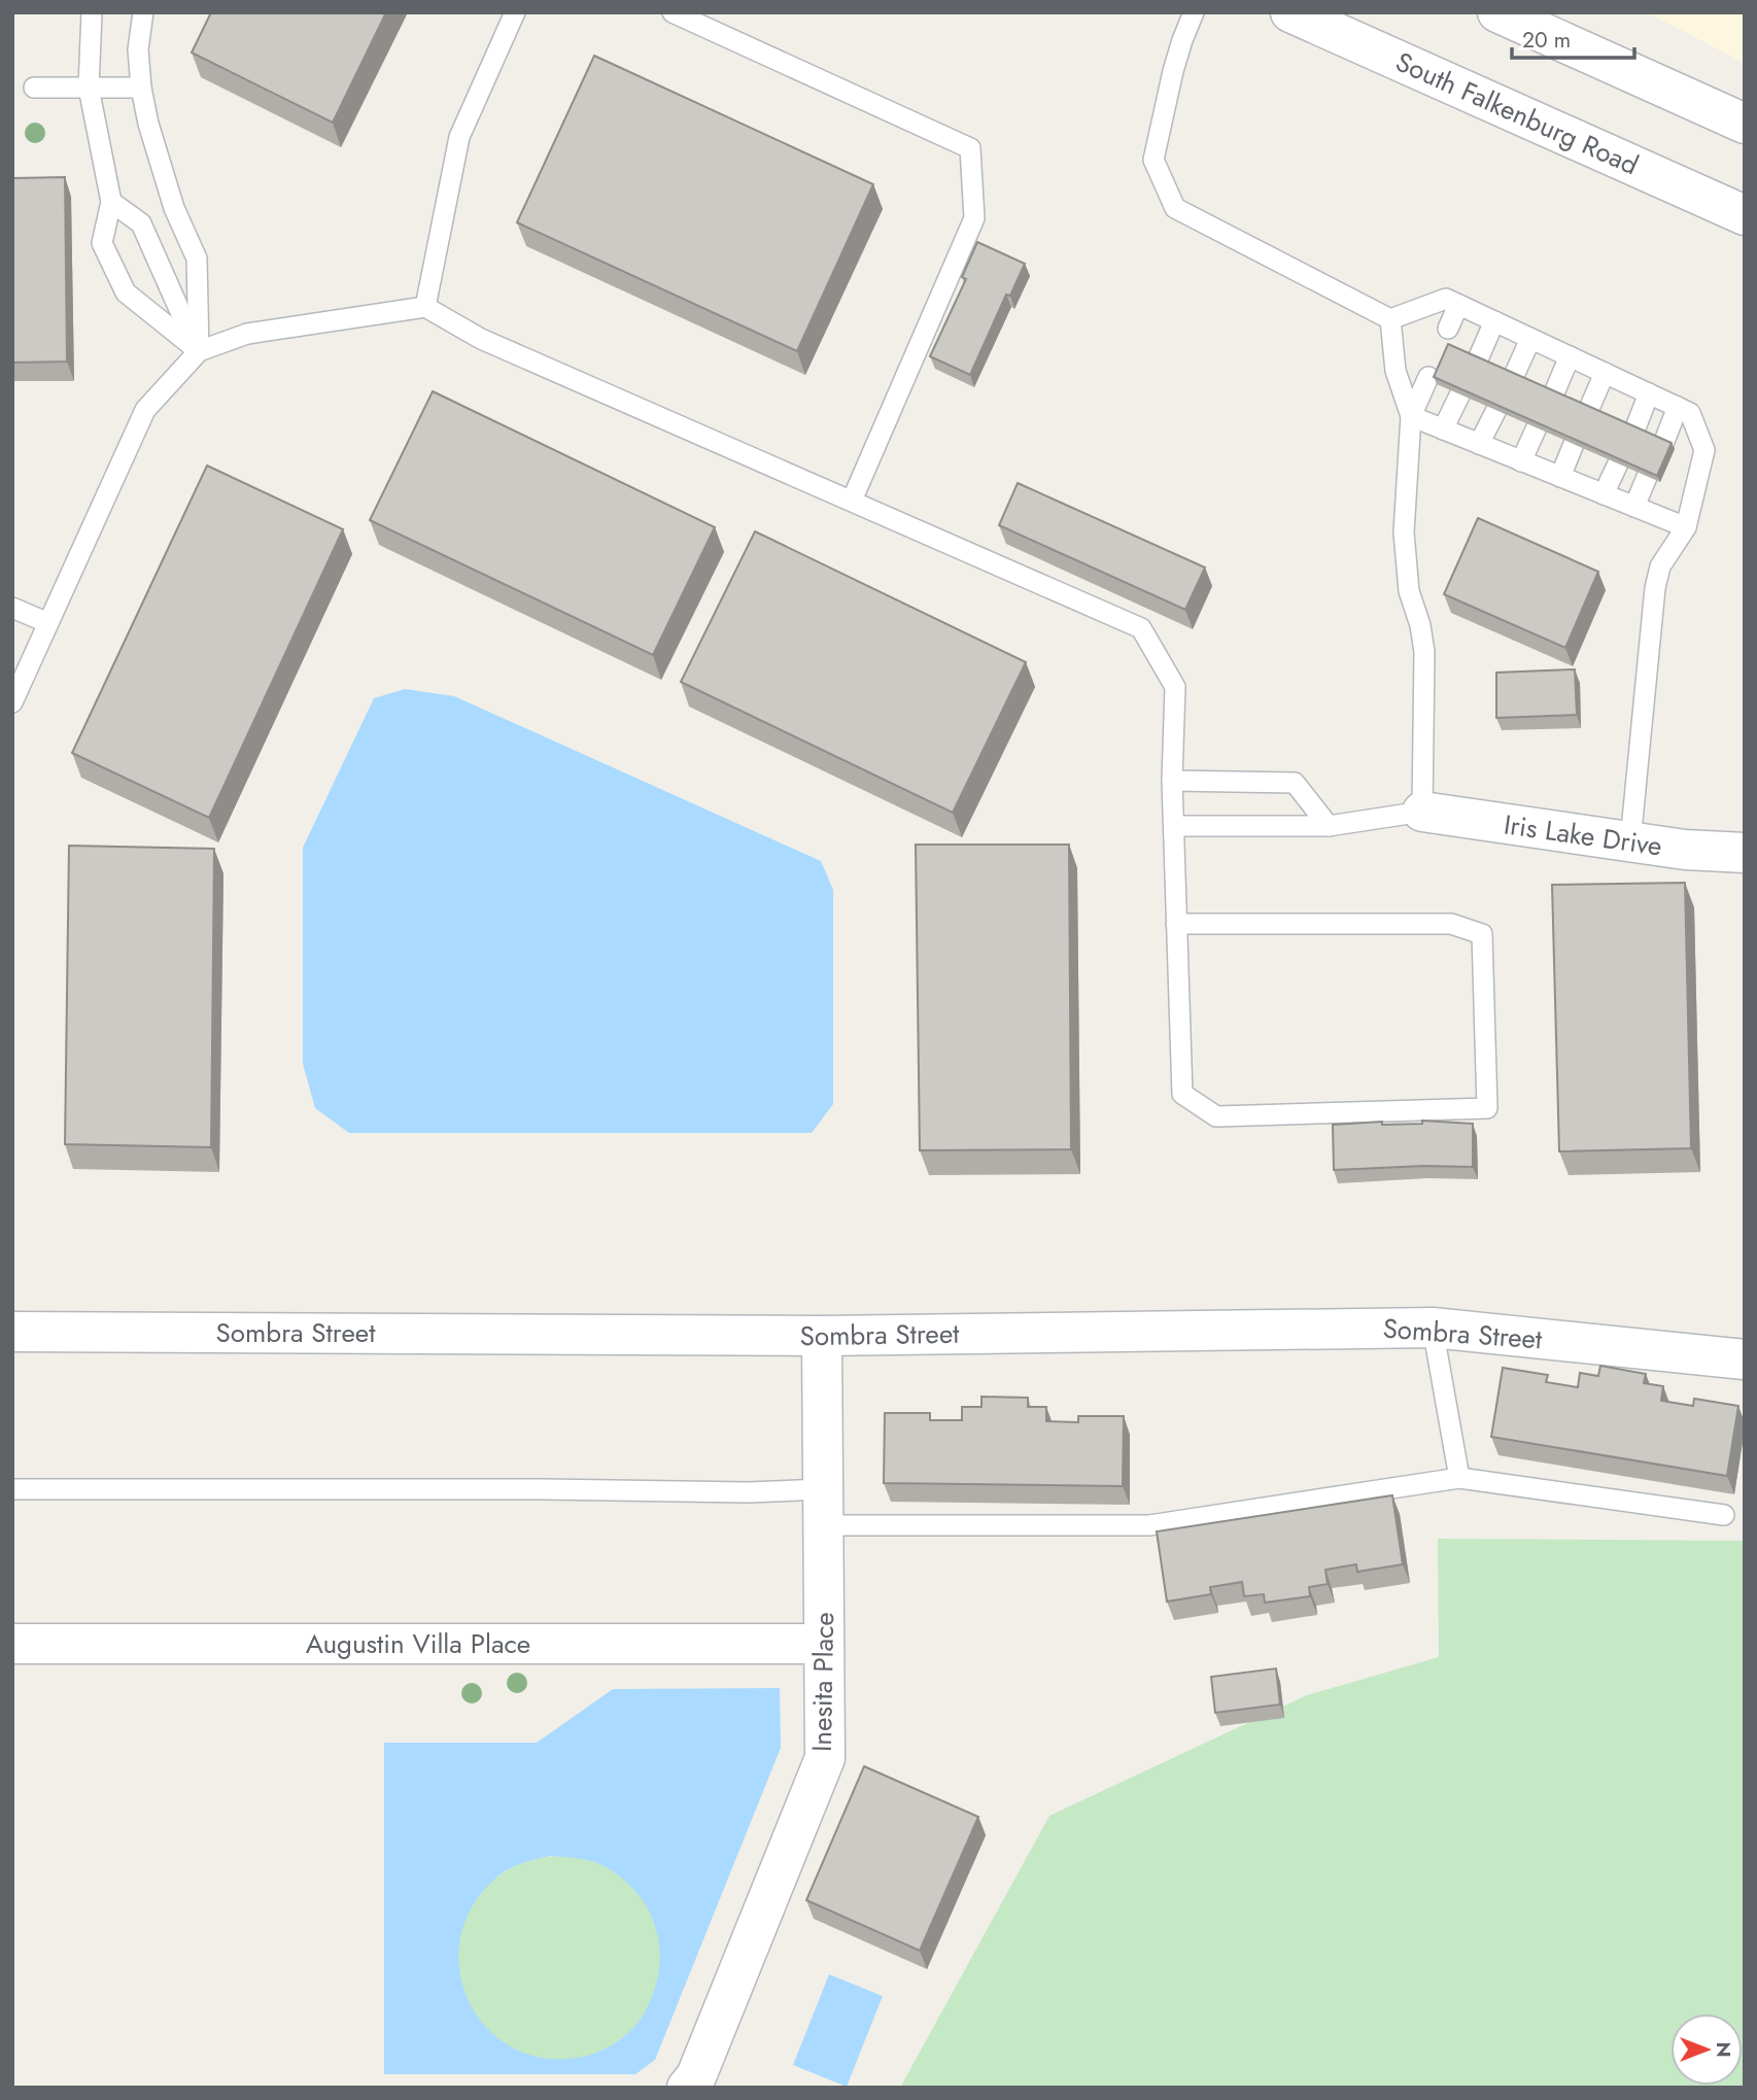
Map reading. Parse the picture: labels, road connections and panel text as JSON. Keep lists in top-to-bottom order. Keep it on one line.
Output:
{"streets":{"street":["South Falkenburg Road","Iris Lake Drive","Sombra Street","Augustin Villa Place","Inesita Place"]},"crossings":[["Sombra Street","Inesita Place"],["Augustin Villa Place","Inesita Place"]],"scale_bar":"20 m","north":"right"}
